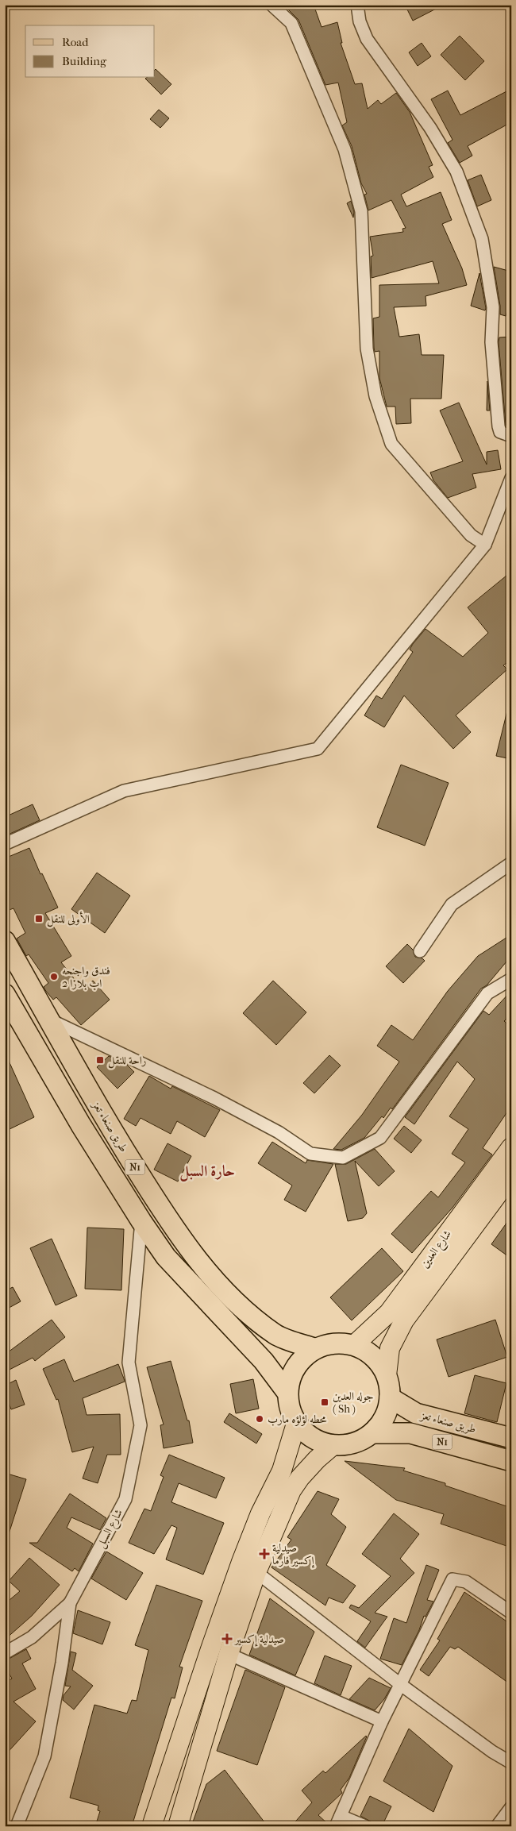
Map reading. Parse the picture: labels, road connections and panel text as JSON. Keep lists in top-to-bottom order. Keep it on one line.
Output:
{"streets":{"highway":["طريق صنعاء تعز","N1"],"main road":["شارع العدين"],"street":["شارع السبل"]},"crossings":[["طريق صنعاء تعز","N1"],["طريق صنعاء تعز","شارع العدين"],["N1","شارع العدين"],["N1","شارع السبل"]],"districts":["حارة السبل"],"places":{"transit":["الأولى للنقل","راحة للنقل","جوله العدين ( Sh )"],"other":["فندق واجنحه اب بلازا 2","محطه لؤلؤه مارب"],"health":["صيدلية إكسير فارما","صيدلية إكسير"]},"legend":["Road","Building"]}
